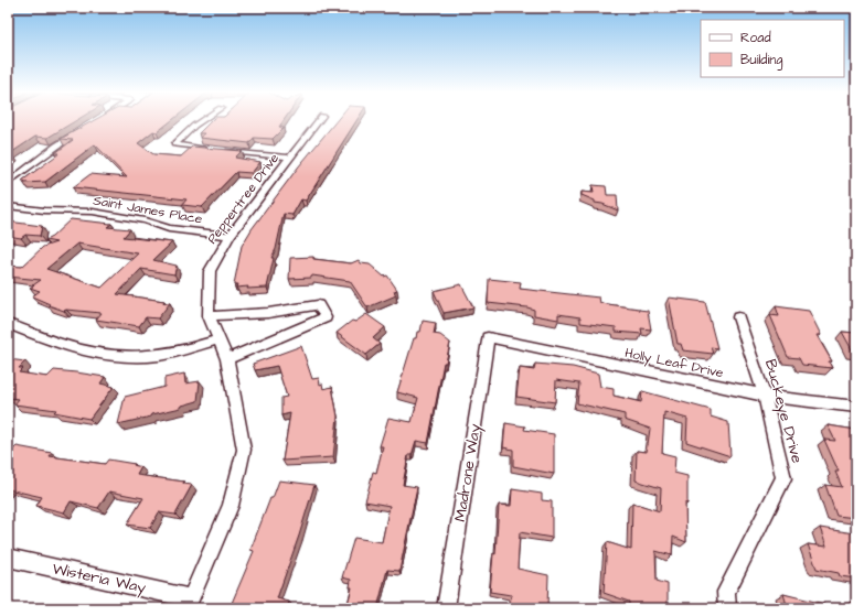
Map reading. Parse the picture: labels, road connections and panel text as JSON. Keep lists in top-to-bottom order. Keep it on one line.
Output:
{"streets":{"street":["Peppertree Drive","Saint James Place","Holly Leaf Drive","Buckeye Drive","Madrone Way","Wisteria Way"]},"crossings":[["Peppertree Drive","Saint James Place"],["Peppertree Drive","Wisteria Way"],["Holly Leaf Drive","Buckeye Drive"],["Holly Leaf Drive","Madrone Way"]],"legend":["Road","Building"]}
